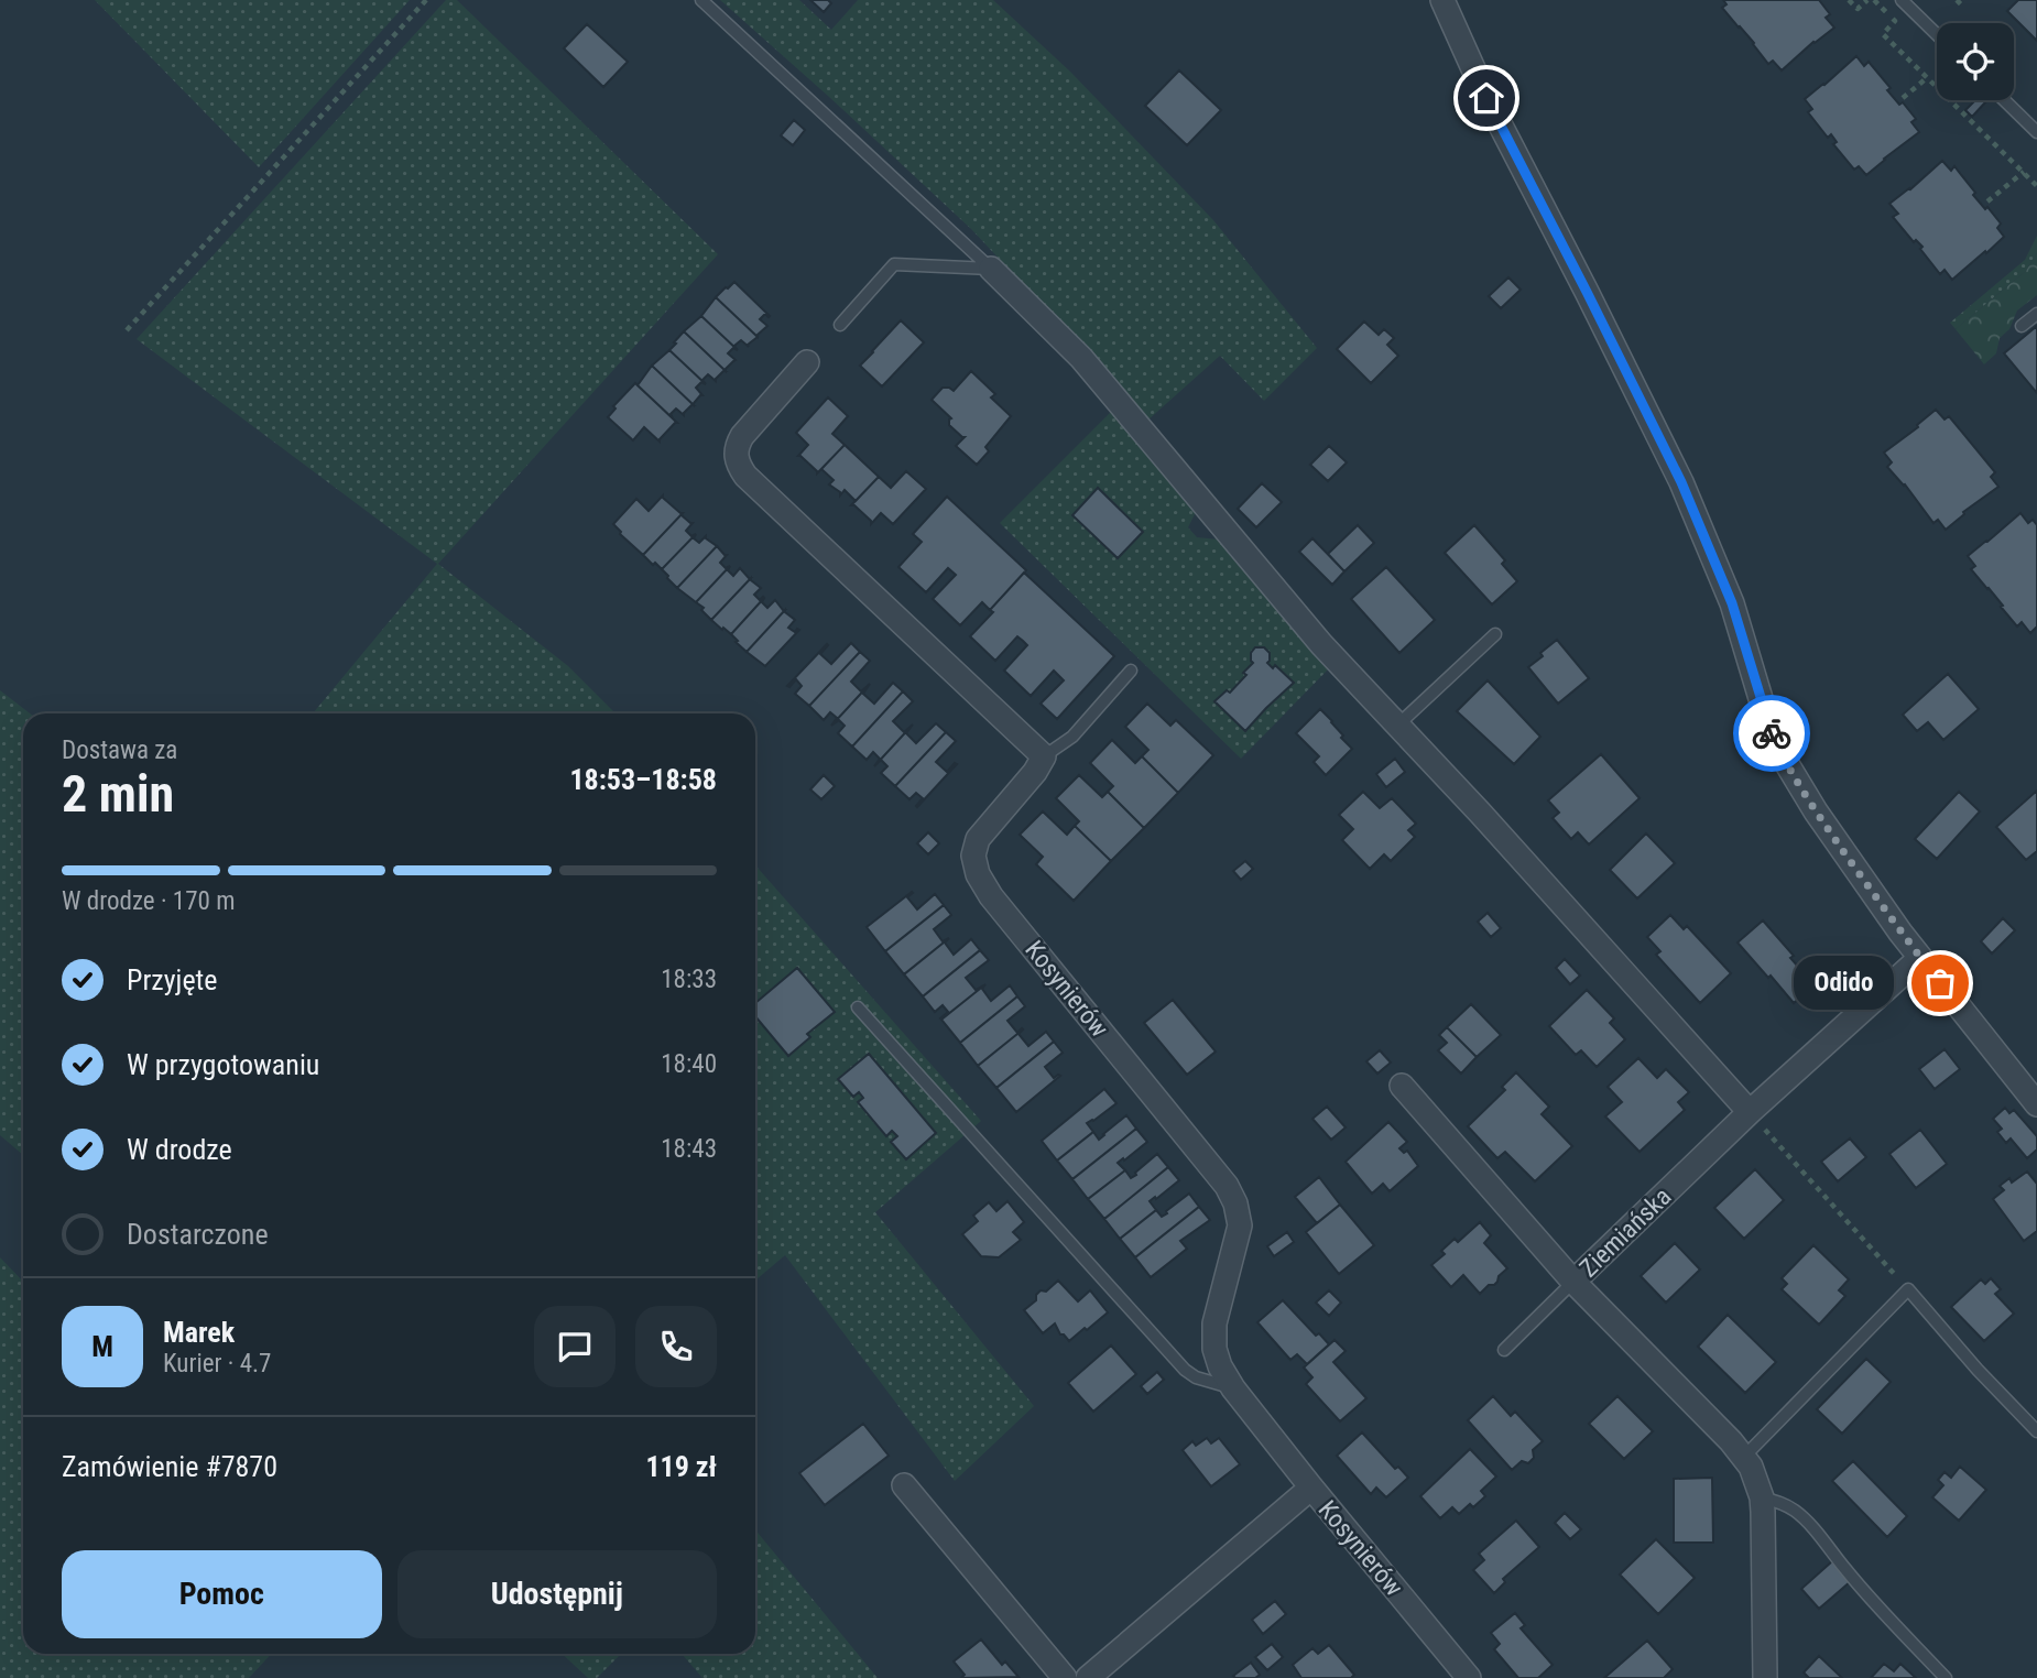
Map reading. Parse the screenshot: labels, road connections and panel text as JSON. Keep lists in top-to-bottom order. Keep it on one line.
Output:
{"streets":{"street":["Kosynierów","Ziemiańska"]},"places":["Odido"],"page":{"heading":["2 min","Dostawa za","18:53–18:58"],"panel":["Marek","Kurier · 4.7","Zamówienie #7870","119 zł"],"bar":"W drodze · 170 m","list":[["Przyjęte","18:33"],["W przygotowaniu","18:40"],["W drodze","18:43"],"Dostarczone"],"bubble":"Odido","round":"M","buttons":["Pomoc","Udostępnij"]}}
